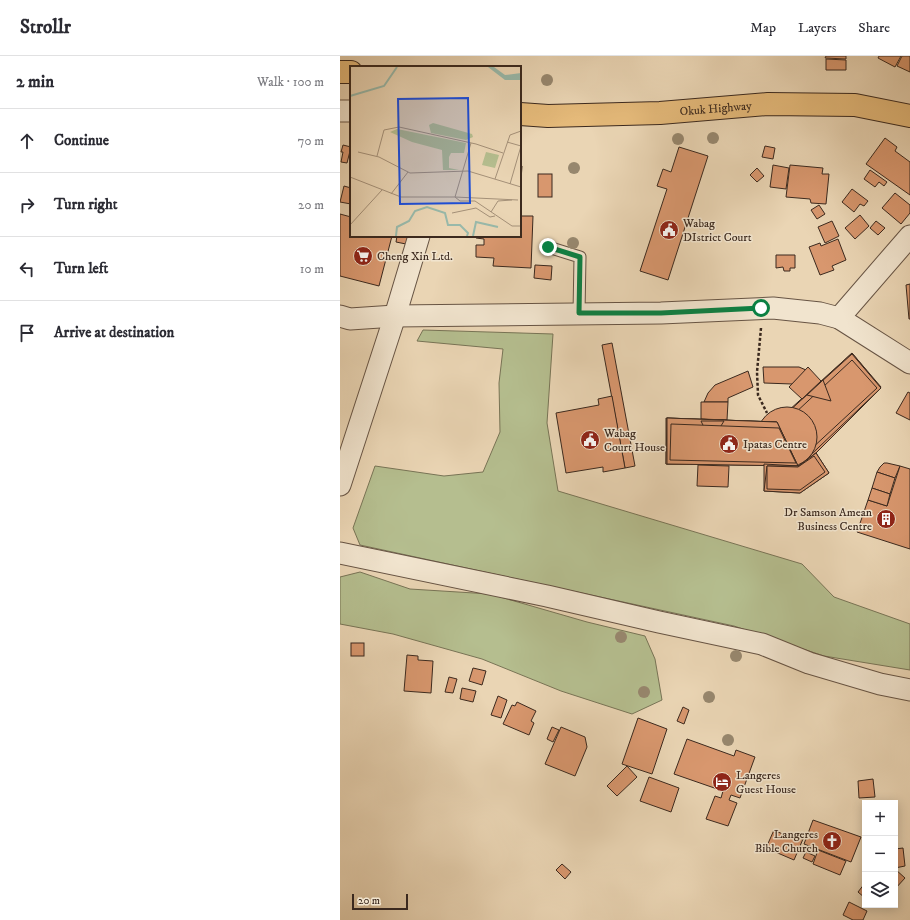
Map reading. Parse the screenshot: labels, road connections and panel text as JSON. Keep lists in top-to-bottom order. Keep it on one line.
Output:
{"streets":{"main road":["Okuk Highway"]},"places":{"public building":["Wabag DIstrict Court","Wabag Court House","Ipatas Centre"],"supermarket":["Cheng Xin Ltd."],"building":["Dr Samson Amean Business Centre"],"hotel":["Langeres Guest House"],"church":["Langeres Bible Church"]},"scale_bar":"20 m","page":{"header":"Strollr","nav":["Map","Layers","Share"],"heading":["2 min","Walk · 100 m"],"list":[["Continue","70 m"],["Turn right","20 m"],["Turn left","10 m"],"Arrive at destination"],"map_buttons":["+","−"],"scale":"20 m"}}
